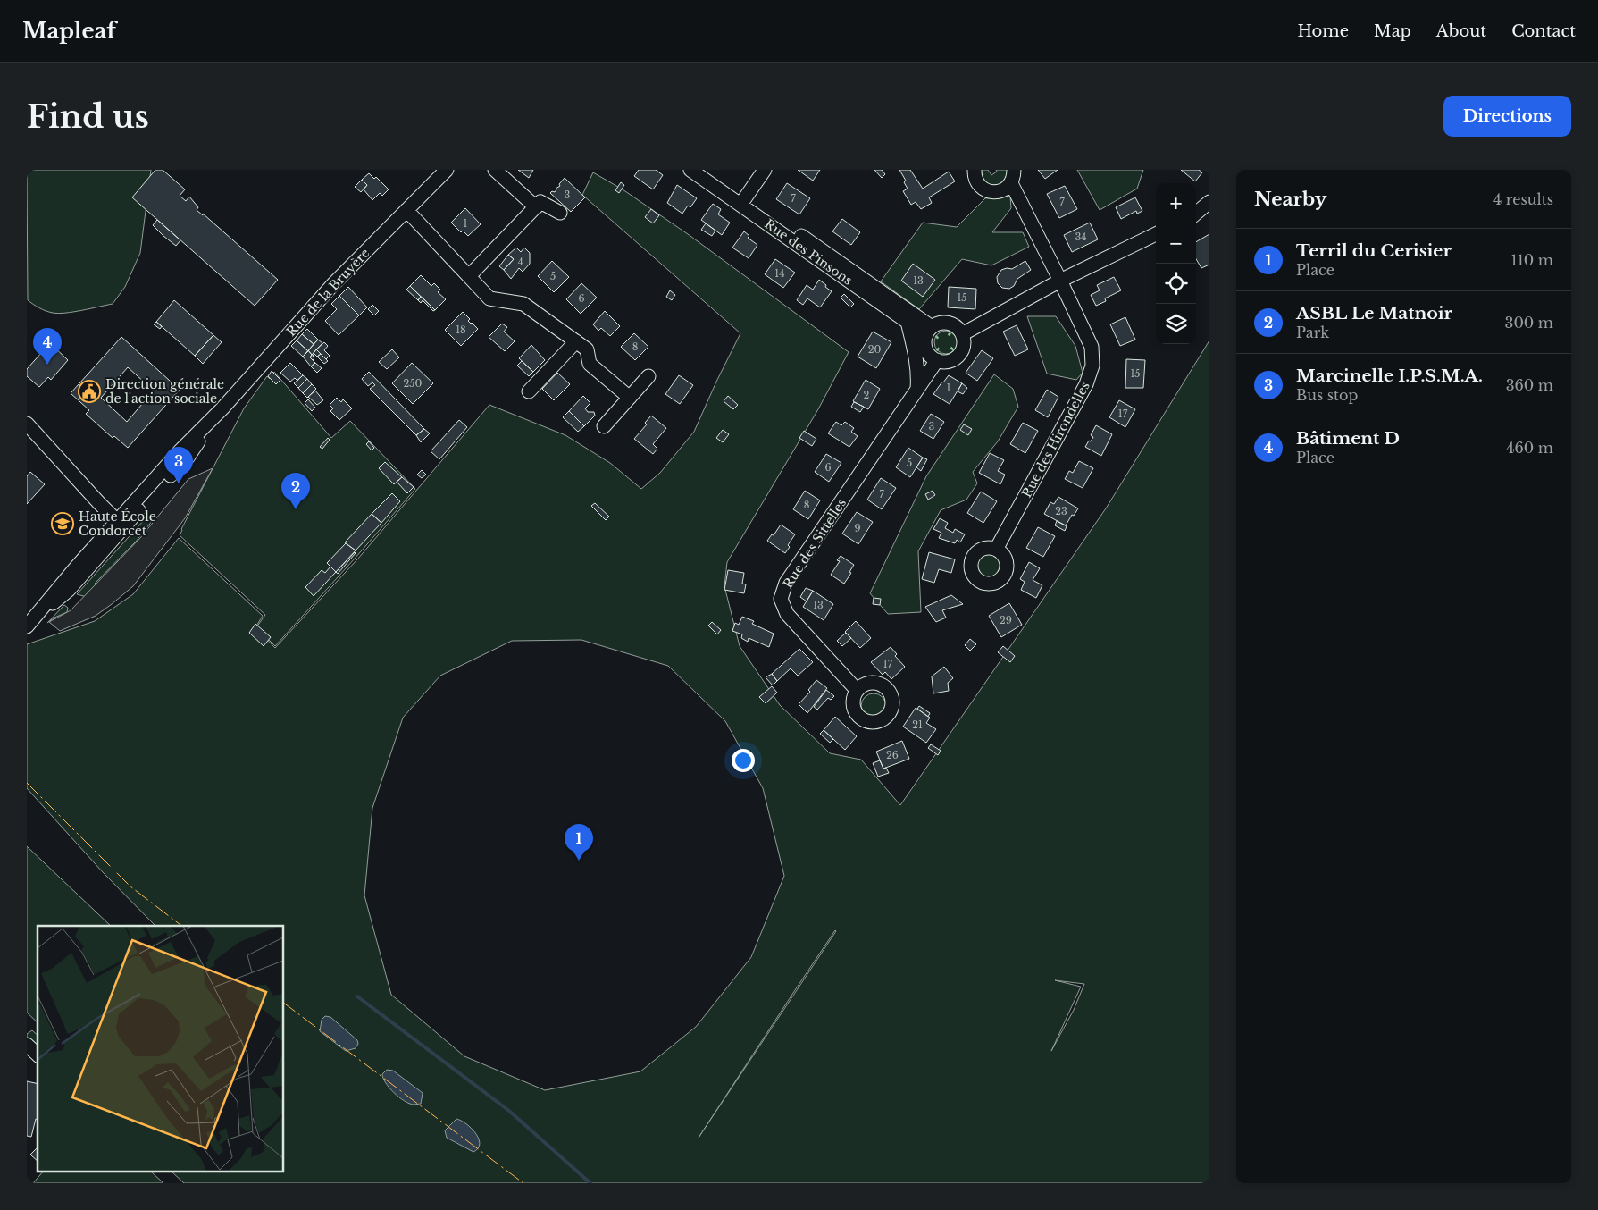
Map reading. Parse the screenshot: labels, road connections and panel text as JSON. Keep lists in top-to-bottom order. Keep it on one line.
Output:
{"streets":{"street":["Rue des Pinsons","Rue de la Bruyère","Rue des Hirondelles","Rue des Sittelles"]},"crossings":[["Rue des Pinsons","Rue des Sittelles"]],"places":{"public building":["Direction générale de l'action sociale"],"school or university":["Haute École Condorcet"]},"house_numbers":["3","7","7","1","34","4","14","5","13","15","6","18","8","20","15","250","1","2","17","3","5","6","7","8","23","9","13","29","17","21","26"],"page":{"header":"Mapleaf","nav":["Home","Map","About","Contact"],"buttons":"Directions","title":"Find us","heading":["Nearby","4 results"],"map_buttons":["+","−"],"list":[{"mark":"1","name":"Terril du Cerisier","note":"Place","value":"110 m"},{"mark":"2","name":"ASBL Le Matnoir","note":"Park","value":"300 m"},{"mark":"3","name":"Marcinelle I.P.S.M.A.","note":"Bus stop","value":"360 m"},{"mark":"4","name":"Bâtiment D","note":"Place","value":"460 m"}],"pins":["4","3","2","1"]}}
